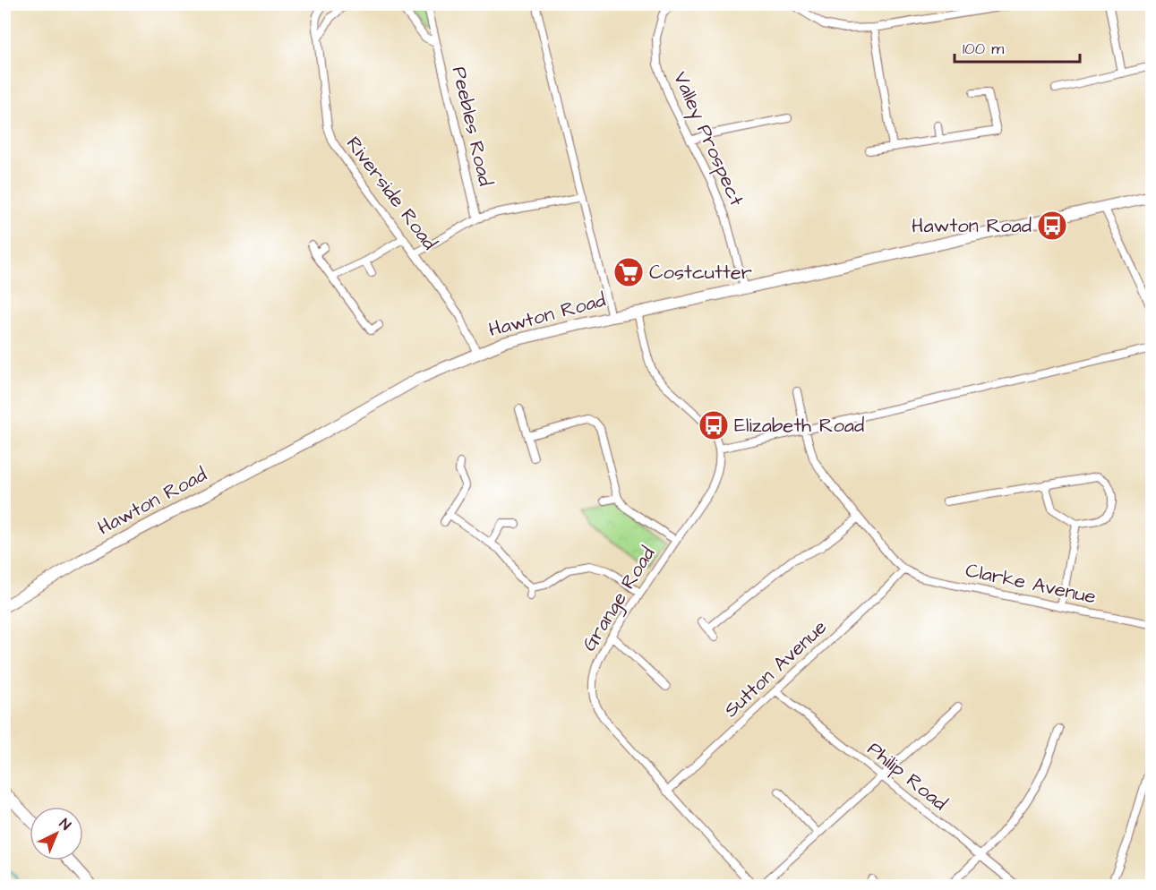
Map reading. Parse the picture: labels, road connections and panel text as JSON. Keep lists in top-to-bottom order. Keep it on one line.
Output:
{"streets":{"street":["Peebles Road","Valley Prospect","Riverside Road","Hawton Road","Clarke Avenue","Grange Road","Sutton Avenue","Philip Road"]},"crossings":[["Valley Prospect","Hawton Road"],["Riverside Road","Hawton Road"],["Clarke Avenue","Sutton Avenue"],["Grange Road","Sutton Avenue"],["Sutton Avenue","Philip Road"]],"places":{"bus stop":["Hawton Road","Elizabeth Road"],"supermarket":["Costcutter"]},"scale_bar":"100 m","north":"top right"}
